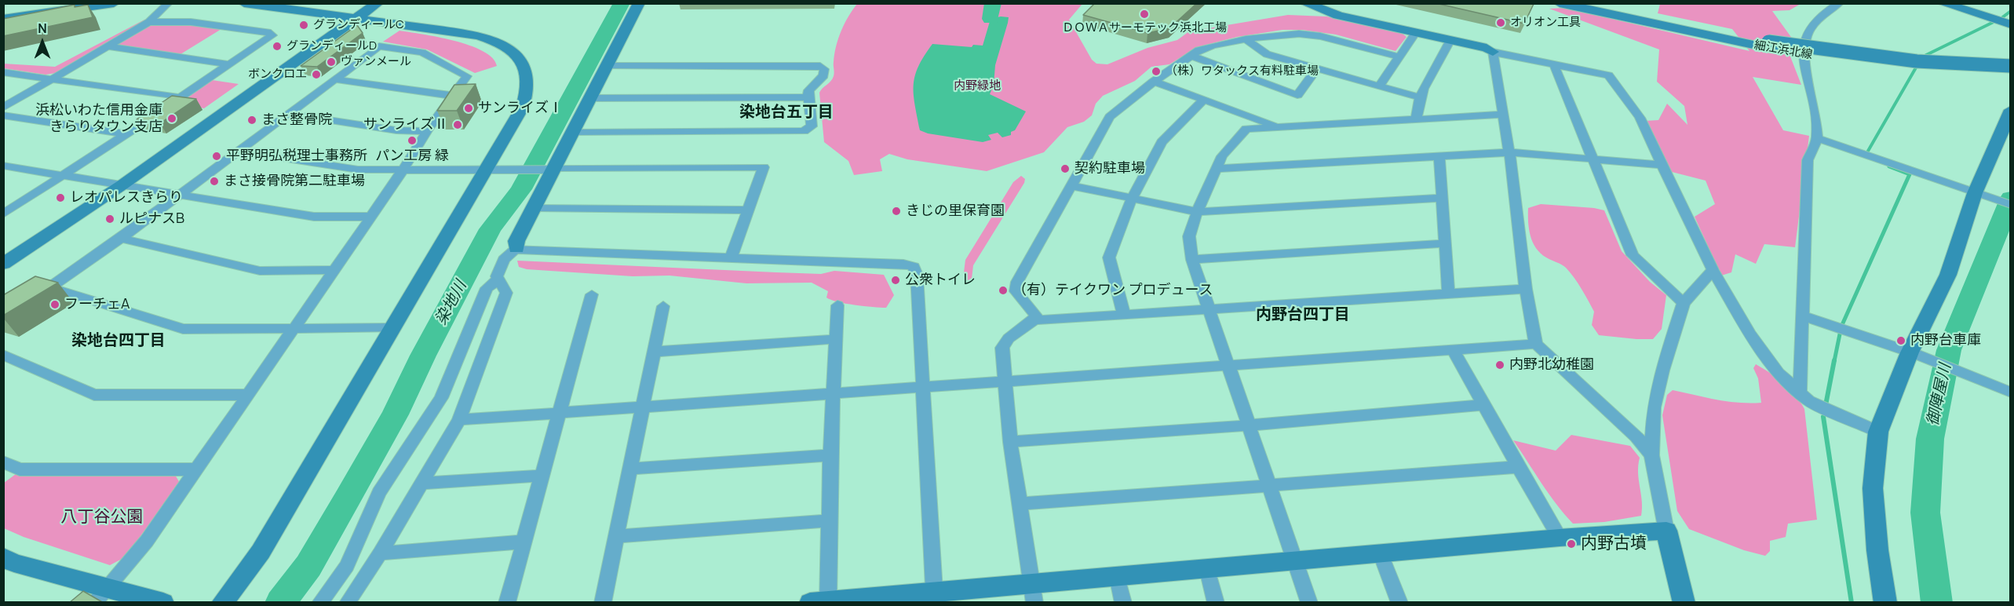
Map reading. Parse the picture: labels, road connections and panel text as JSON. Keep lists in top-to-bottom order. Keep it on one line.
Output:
{"streets":{"street":["細江浜北線"]},"districts":["染地台五丁目","内野台四丁目","染地台四丁目"],"water":["染地川","御陣屋川"],"parks":["内野緑地","八丁谷公園"],"places":["ＤＯＷＡサーモテック浜北工場","オリオン工具","グランディールC","グランディールD","ヴァンメール","（株）ワタックス有料駐車場","ボンクロエ","サンライズⅠ","浜松いわた信用金庫 きらりタウン支店","まさ整骨院","サンライズⅡ","パン工房 緑","平野明弘税理士事務所","契約駐車場","まさ接骨院第二駐車場","レオパレスきらり","きじの里保育園","ルピナスB","公衆トイレ","（有）テイクワン プロデュース","フーチェA","内野台車庫","内野北幼稚園","内野古墳"],"north":"top"}
